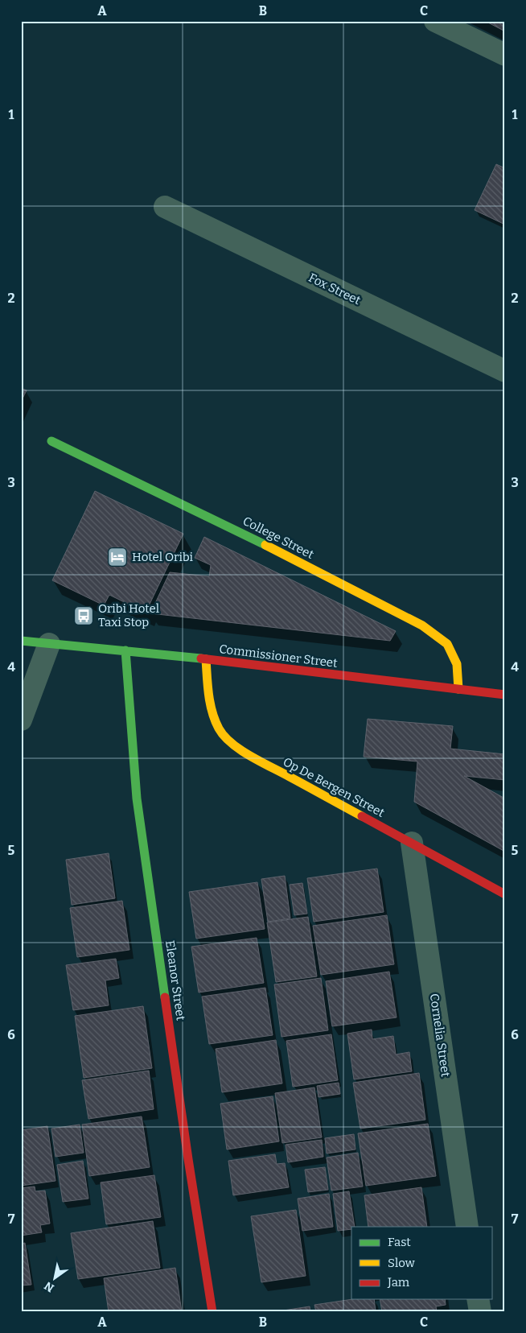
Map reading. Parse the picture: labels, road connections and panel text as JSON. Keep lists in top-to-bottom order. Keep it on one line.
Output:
{"streets":{"street":["Fox Street","College Street","Commissioner Street","Op De Bergen Street","Eleanor Street","Cornelia Street"]},"crossings":[["College Street","Commissioner Street"],["Commissioner Street","Op De Bergen Street"],["Commissioner Street","Eleanor Street"],["Op De Bergen Street","Cornelia Street"]],"places":{"hotel":["Hotel Oribi"],"bus stop":["Oribi Hotel Taxi Stop"]},"legend":["Fast","Slow","Jam"],"north":"bottom left","grid":{"columns":["A","B","C"],"rows":["1","2","3","4","5","6","7"]}}
